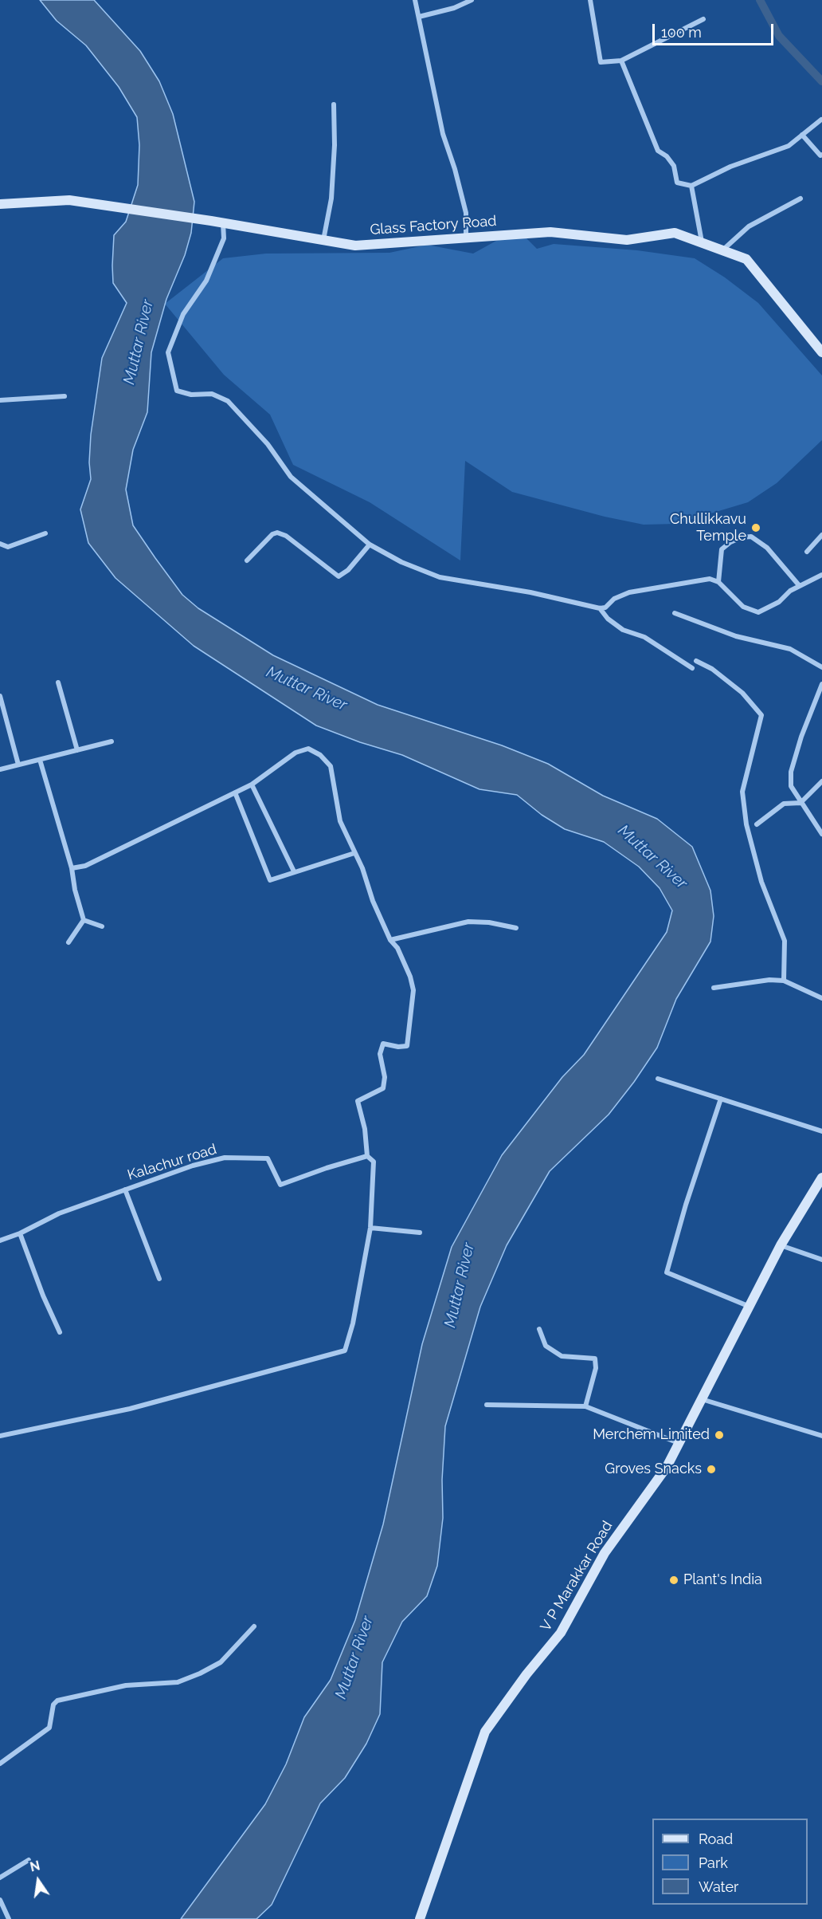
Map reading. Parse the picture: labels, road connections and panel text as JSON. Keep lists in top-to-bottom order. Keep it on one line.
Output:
{"streets":{"main road":["Glass Factory Road","V P Marakkar Road"],"street":["Kalachur road"]},"water":["Muttar River"],"places":["Chullikkavu Temple","Merchem Limited","Groves Snacks","Plant's India"],"legend":["Road","Park","Water"],"scale_bar":"100 m","north":"top"}
